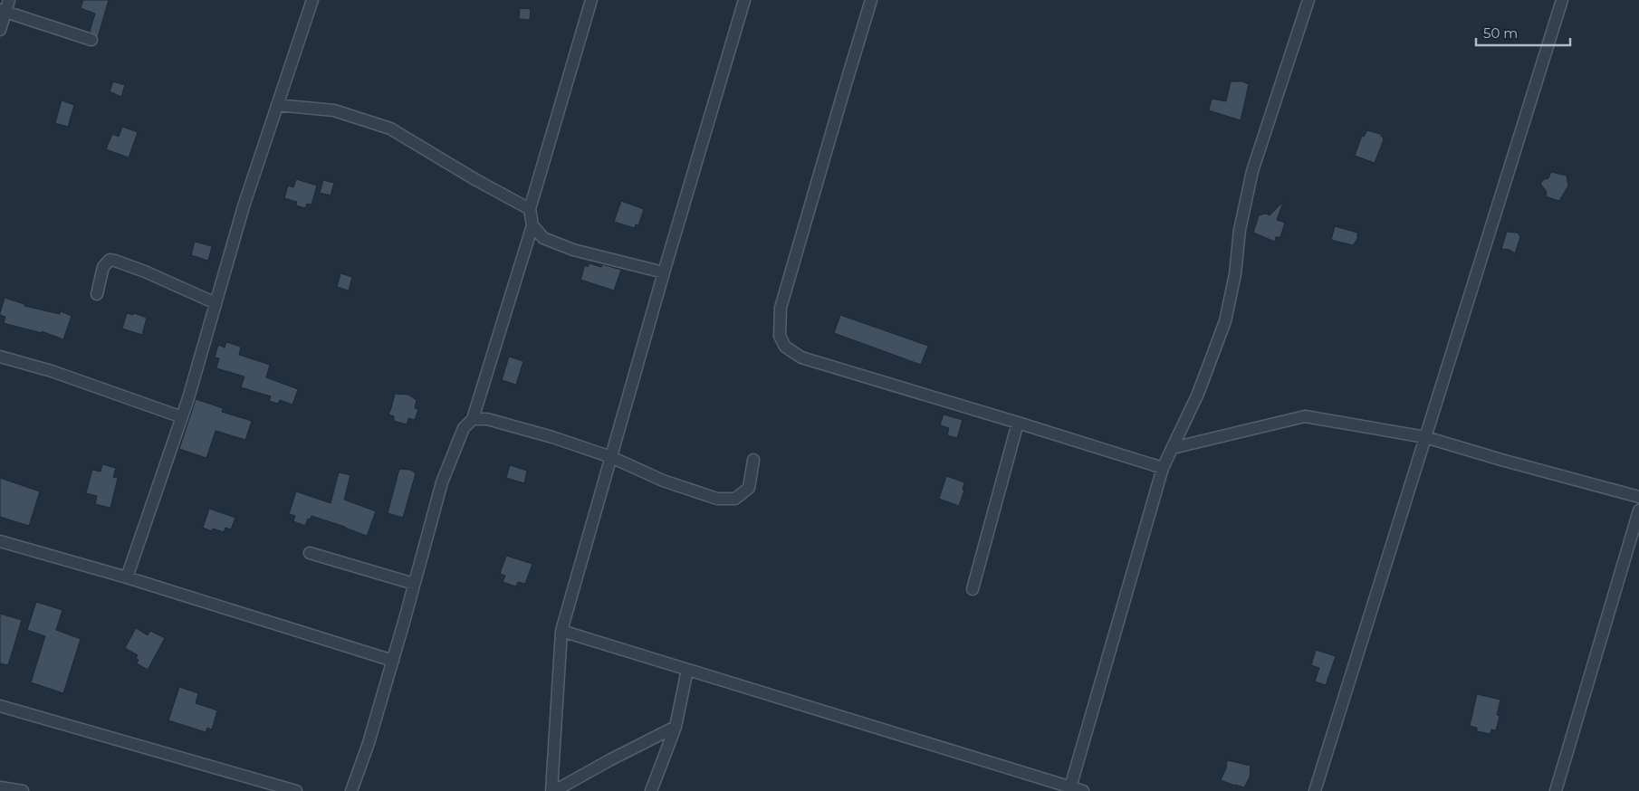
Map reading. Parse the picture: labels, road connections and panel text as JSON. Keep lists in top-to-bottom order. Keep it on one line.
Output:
{"scale_bar":"50 m"}
